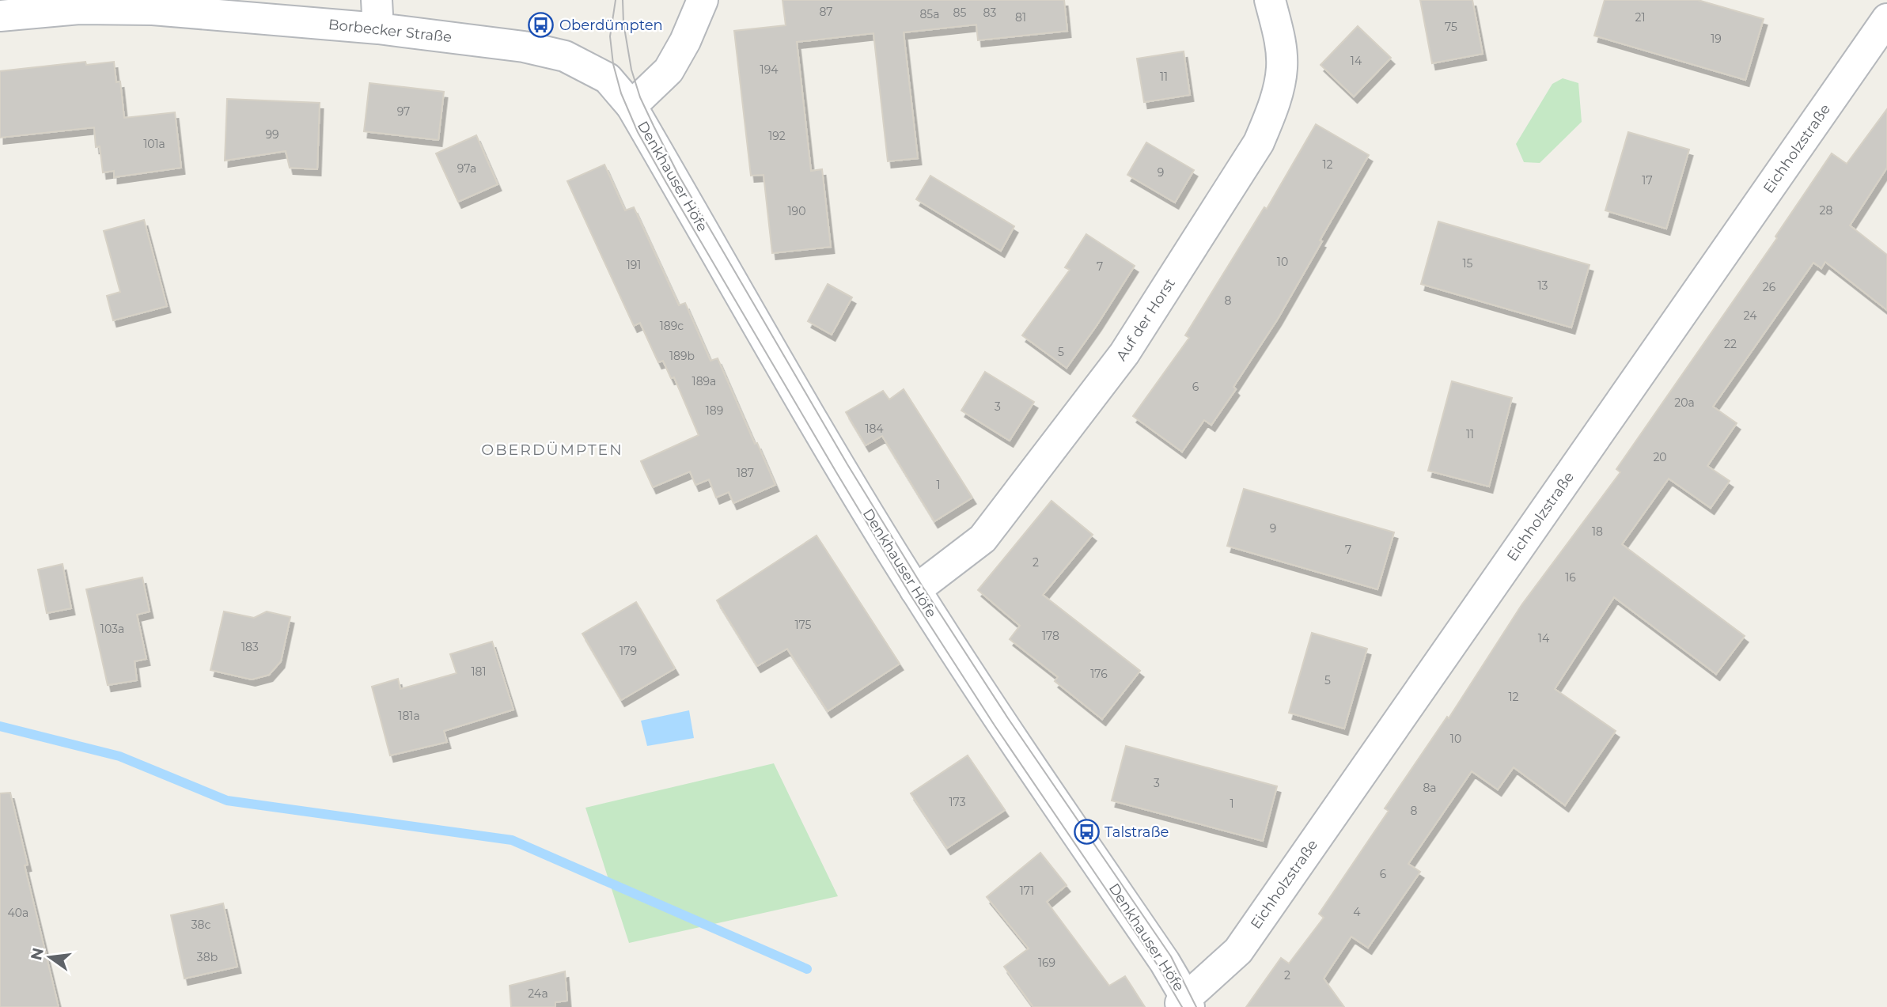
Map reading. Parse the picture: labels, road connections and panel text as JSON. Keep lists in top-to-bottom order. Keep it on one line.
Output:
{"streets":{"street":["Borbecker Straße","Eichholzstraße","Denkhauser Höfe","Auf der Horst"]},"crossings":[["Borbecker Straße","Denkhauser Höfe"],["Eichholzstraße","Denkhauser Höfe"],["Denkhauser Höfe","Auf der Horst"]],"districts":["OBERDÜMPTEN"],"places":{"bus stop":["Oberdümpten","Talstraße"]},"house_numbers":["87","85","83","85a","81","21","75","19","14","194","11","97","99","192","101a","12","97a","9","17","28","190","10","15","191","7","13","26","8","24","189c","22","5","189b","189a","6","20a","3","189","184","11","20","187","1","9","18","7","2","16","175","103a","178","14","183","179","181","176","5","12","181a","10","3","8a","173","1","8","6","171","4","40a","38c","38b","169","2","24a"],"north":"left"}
